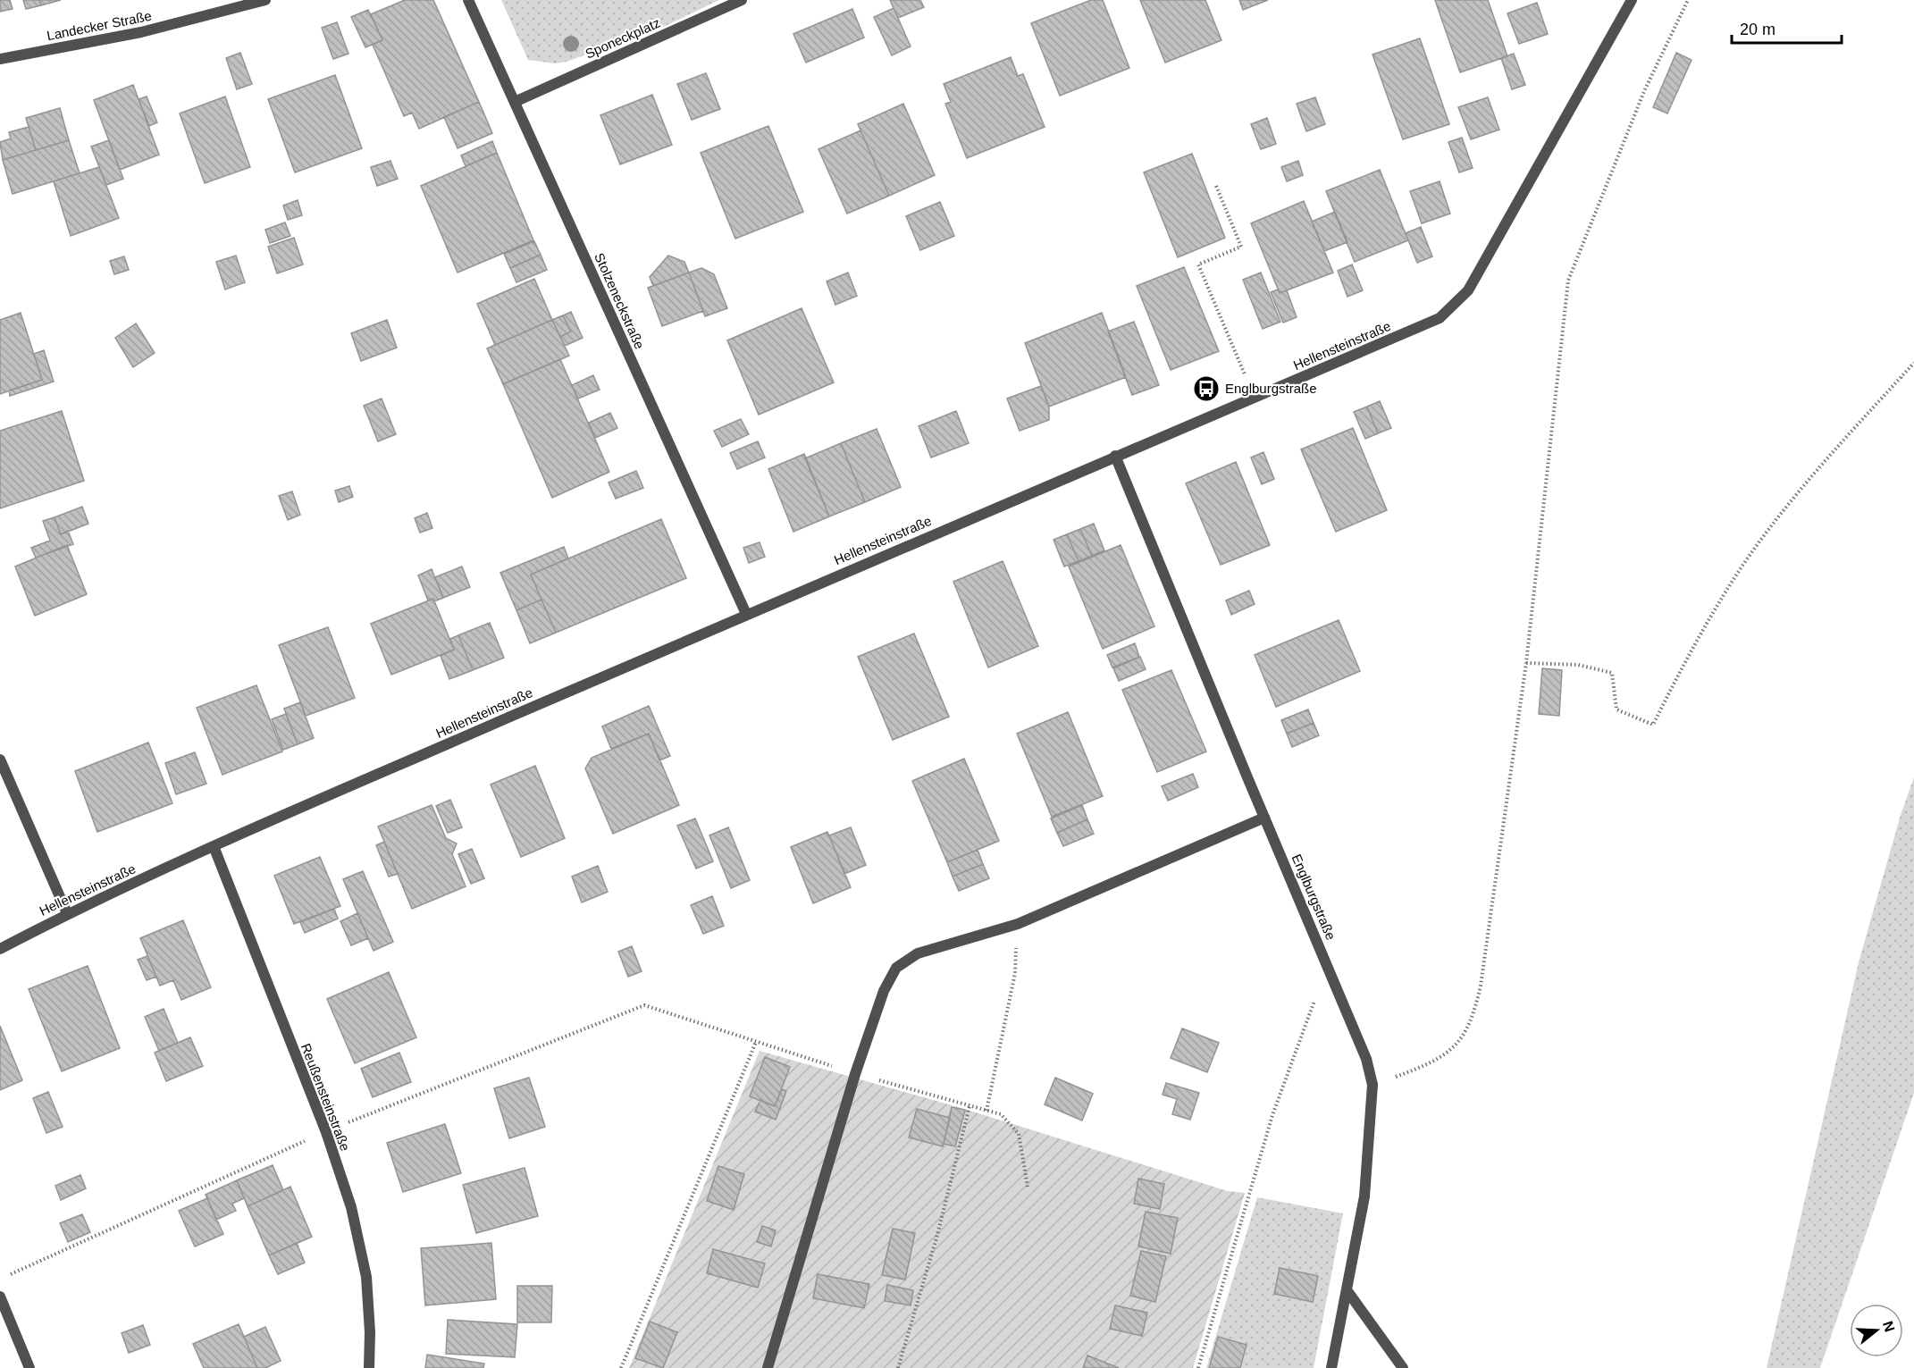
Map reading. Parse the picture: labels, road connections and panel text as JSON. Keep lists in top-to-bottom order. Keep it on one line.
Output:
{"streets":{"street":["Landecker Straße","Sponeckplatz","Stolzeneckstraße","Hellensteinstraße","Englburgstraße","Reußensteinstraße"]},"crossings":[["Sponeckplatz","Stolzeneckstraße"],["Stolzeneckstraße","Hellensteinstraße"],["Hellensteinstraße","Englburgstraße"],["Hellensteinstraße","Reußensteinstraße"]],"places":{"bus stop":["Englburgstraße"]},"scale_bar":"20 m","north":"right"}
